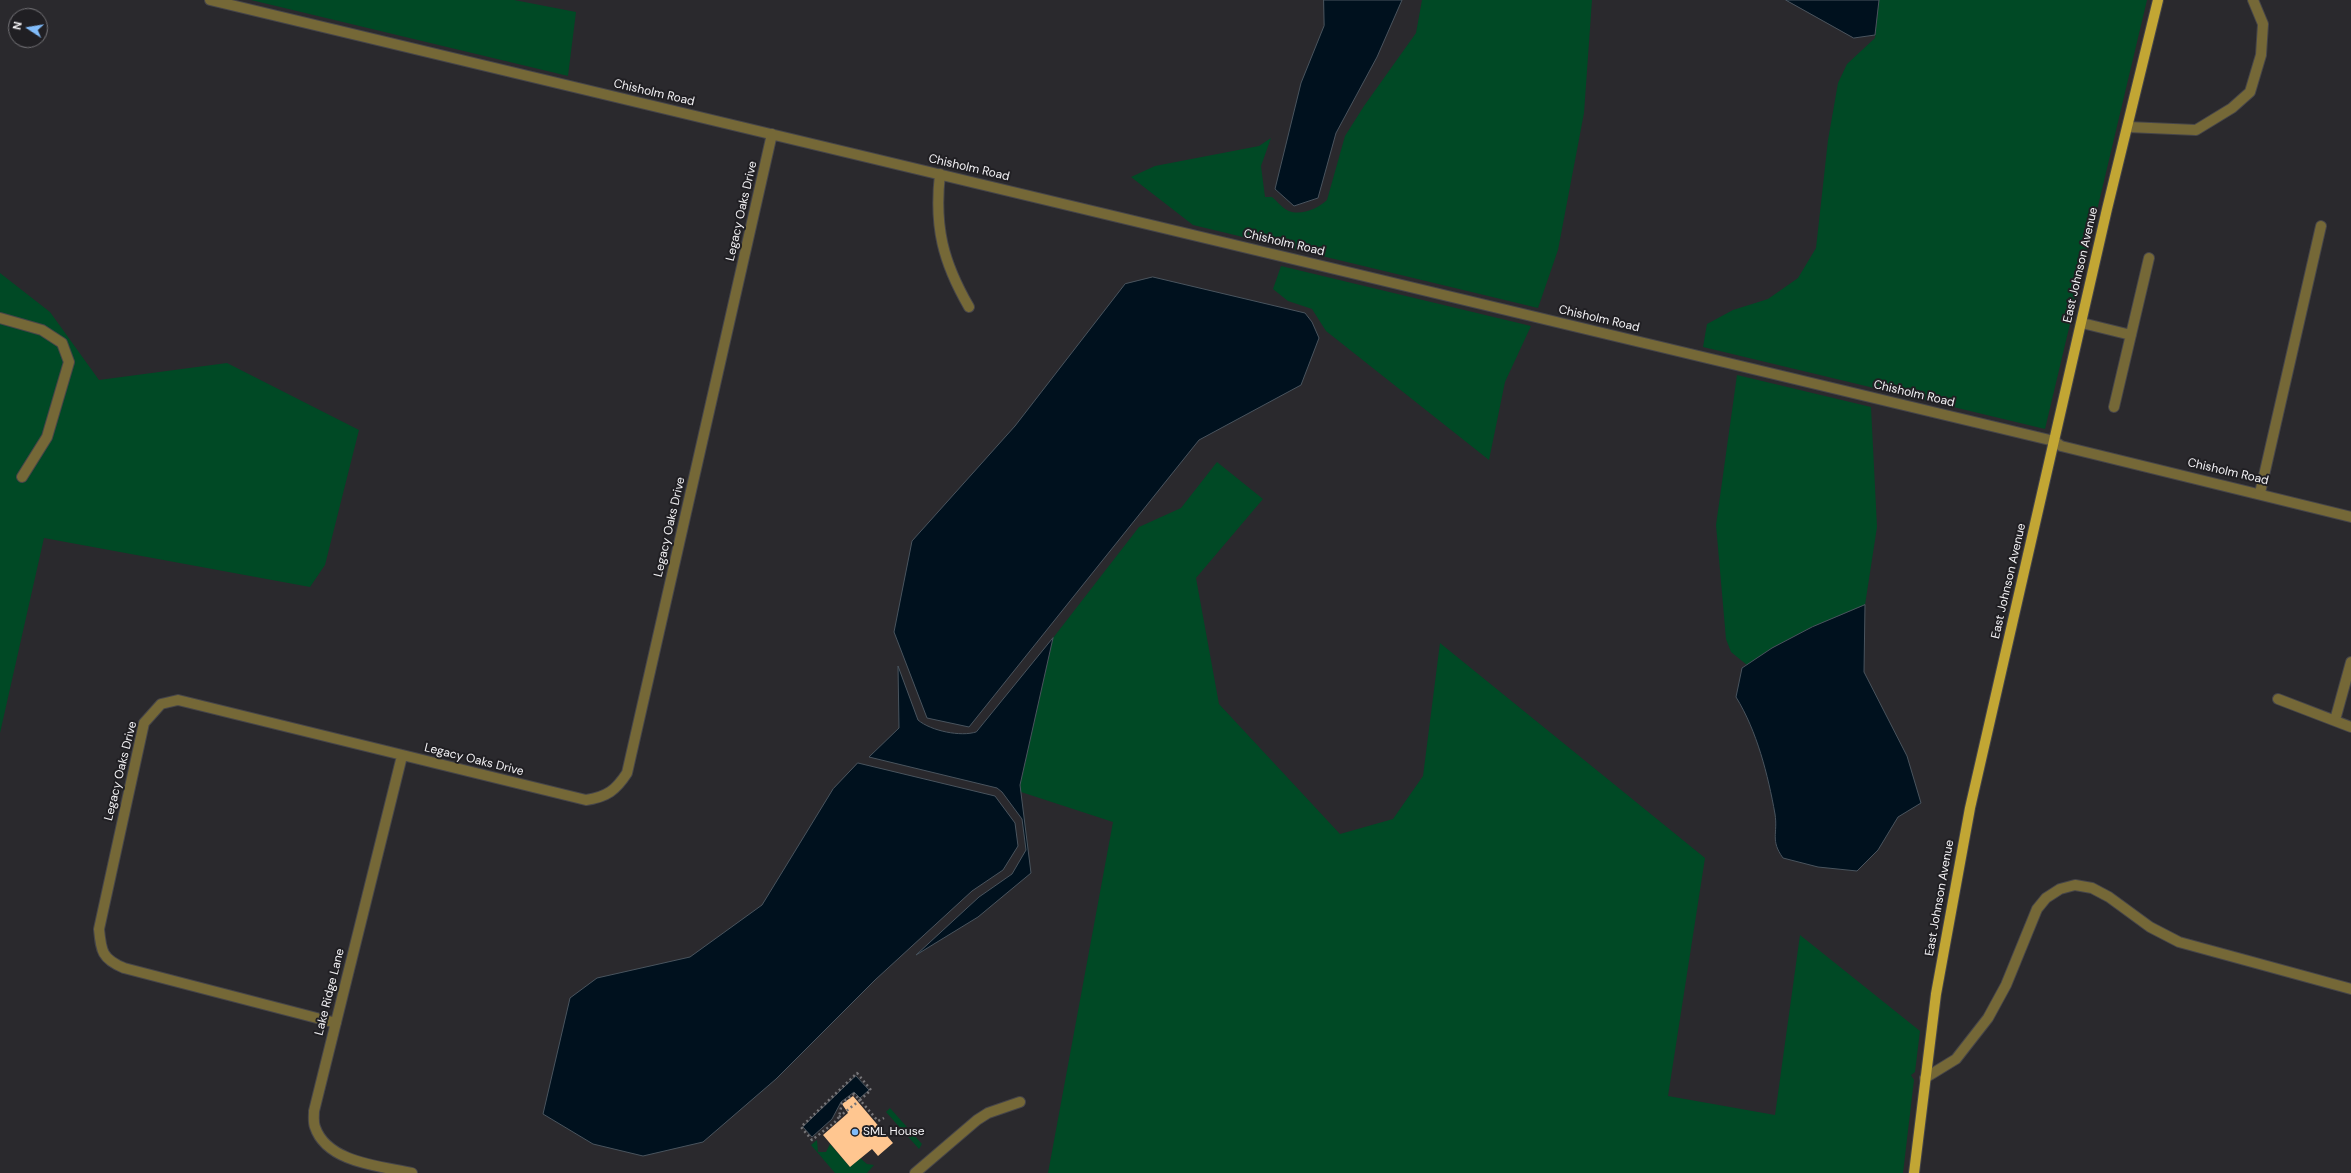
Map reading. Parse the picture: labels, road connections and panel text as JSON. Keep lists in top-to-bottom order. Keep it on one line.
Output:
{"streets":{"main road":["East Johnson Avenue"],"street":["Chisholm Road","Legacy Oaks Drive","Lake Ridge Lane"]},"crossings":[["Chisholm Road","Legacy Oaks Drive"],["Chisholm Road","East Johnson Avenue"],["Legacy Oaks Drive","Lake Ridge Lane"]],"places":["SML House"],"north":"left"}
